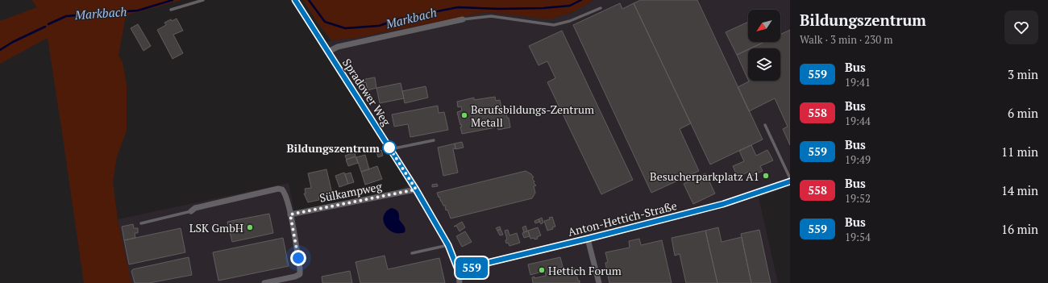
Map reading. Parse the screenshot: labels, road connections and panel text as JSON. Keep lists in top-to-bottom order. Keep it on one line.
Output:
{"streets":{"street":["Spradower Weg","Sülkampweg","Anton-Hettich-Straße"]},"crossings":[["Spradower Weg","Sülkampweg"],["Spradower Weg","Anton-Hettich-Straße"]],"water":["Markbach"],"places":["Berufsbildungs-Zentrum Metall","Bildungszentrum","Besucherparkplatz A1","LSK GmbH","Hettich Forum"],"lines":["bus line 559"],"north":"bottom left","page":{"on_map":"559","heading":["Bildungszentrum","Walk · 3 min · 230 m"],"list":[{"mark":"559","name":"Bus","note":"19:41","value":"3 min"},{"mark":"558","name":"Bus","note":"19:44","value":"6 min"},{"mark":"559","name":"Bus","note":"19:49","value":"11 min"},{"mark":"558","name":"Bus","note":"19:52","value":"14 min"},{"mark":"559","name":"Bus","note":"19:54","value":"16 min"}]}}
